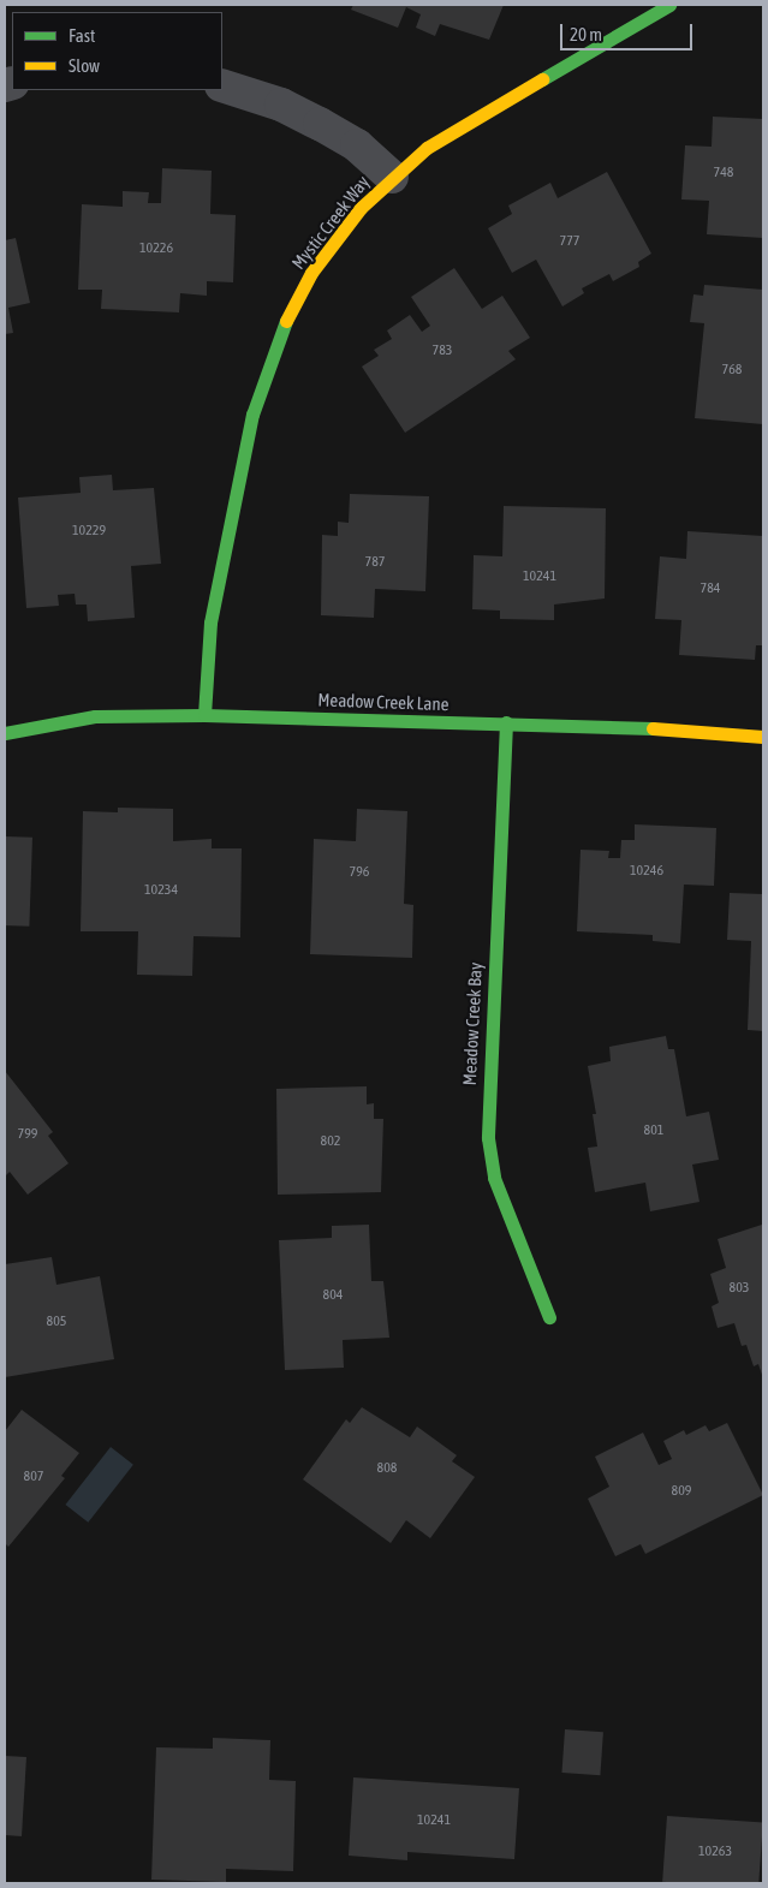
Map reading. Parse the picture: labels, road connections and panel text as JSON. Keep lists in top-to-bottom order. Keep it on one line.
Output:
{"streets":{"street":["Mystic Creek Way","Meadow Creek Lane","Meadow Creek Bay"]},"crossings":[["Mystic Creek Way","Meadow Creek Lane"],["Meadow Creek Lane","Meadow Creek Bay"]],"house_numbers":["748","777","10226","783","768","10229","787","10241","784","10246","796","10234","801","799","802","803","804","805","808","807","809","10241","10263"],"legend":["Fast","Slow"],"scale_bar":"20 m"}
